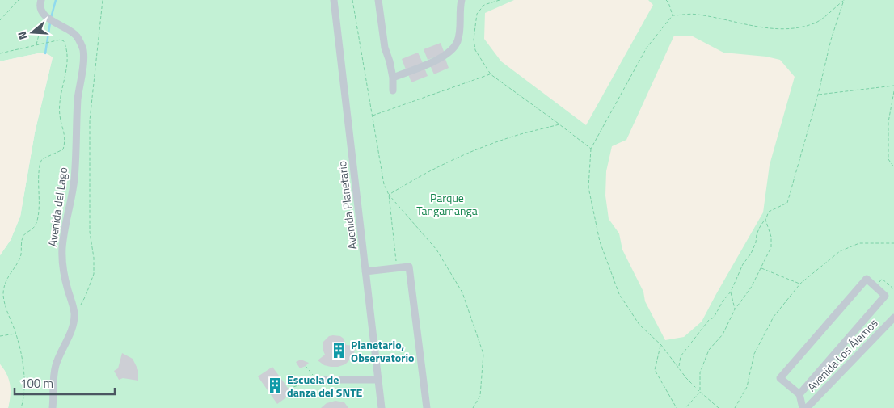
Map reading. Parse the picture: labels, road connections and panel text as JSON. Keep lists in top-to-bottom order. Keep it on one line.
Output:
{"streets":{"street":["Avenida Planetario","Avenida del Lago","Avenida Los Álamos"]},"parks":["Parque Tangamanga"],"places":{"building":["Planetario, Observatorio","Escuela de danza del SNTE"]},"scale_bar":"100 m","north":"left"}
